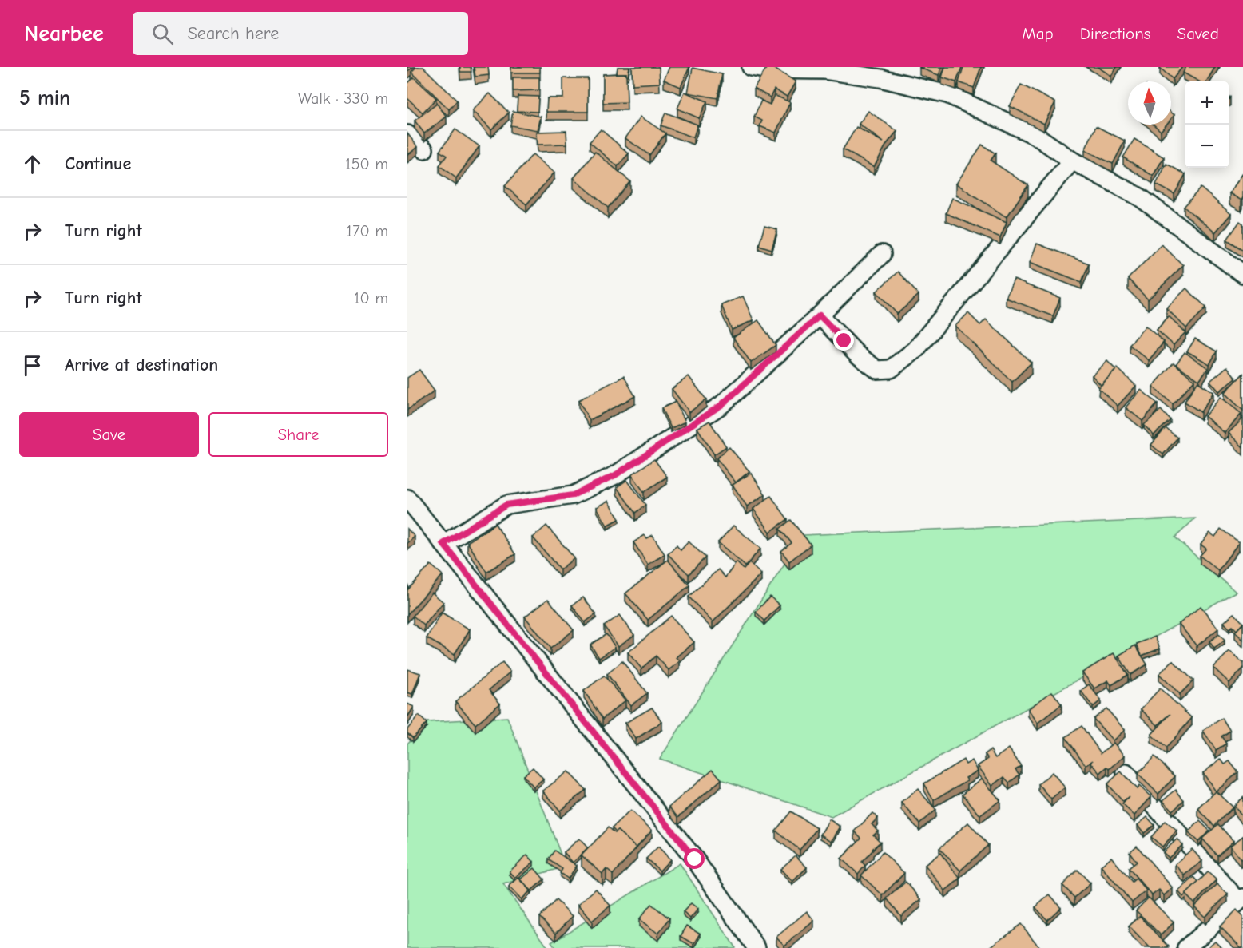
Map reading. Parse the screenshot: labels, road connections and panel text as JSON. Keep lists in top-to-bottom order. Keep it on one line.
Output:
{"north":"top","page":{"header":"Nearbee","search":"Search here","nav":["Map","Directions","Saved"],"heading":["5 min","Walk · 330 m"],"map_buttons":["+","−"],"list":[["Continue","150 m"],["Turn right","170 m"],["Turn right","10 m"],"Arrive at destination"],"buttons":["Save","Share"]}}
